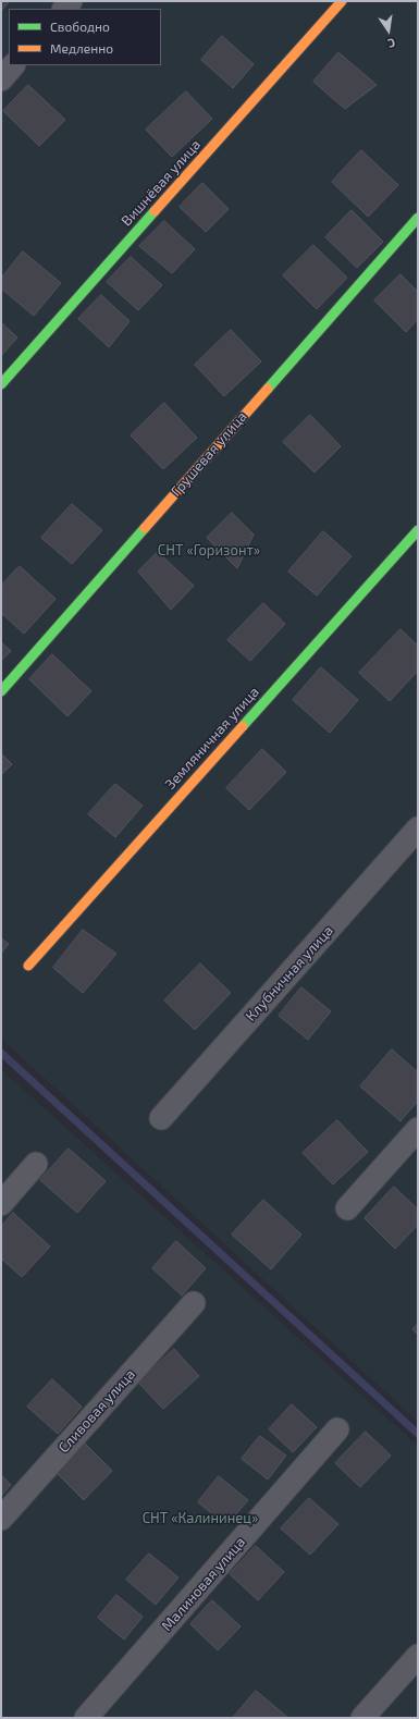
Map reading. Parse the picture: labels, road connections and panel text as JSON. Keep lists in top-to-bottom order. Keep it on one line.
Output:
{"streets":{"street":["Вишнёвая улица","Грушевая улица","Земляничная улица","Клубничная улица","Сливовая улица","Малиновая улица"]},"parks":["СНТ «Горизонт»","СНТ «Калининец»"],"legend":["Свободно","Медленно"],"north":"bottom"}
